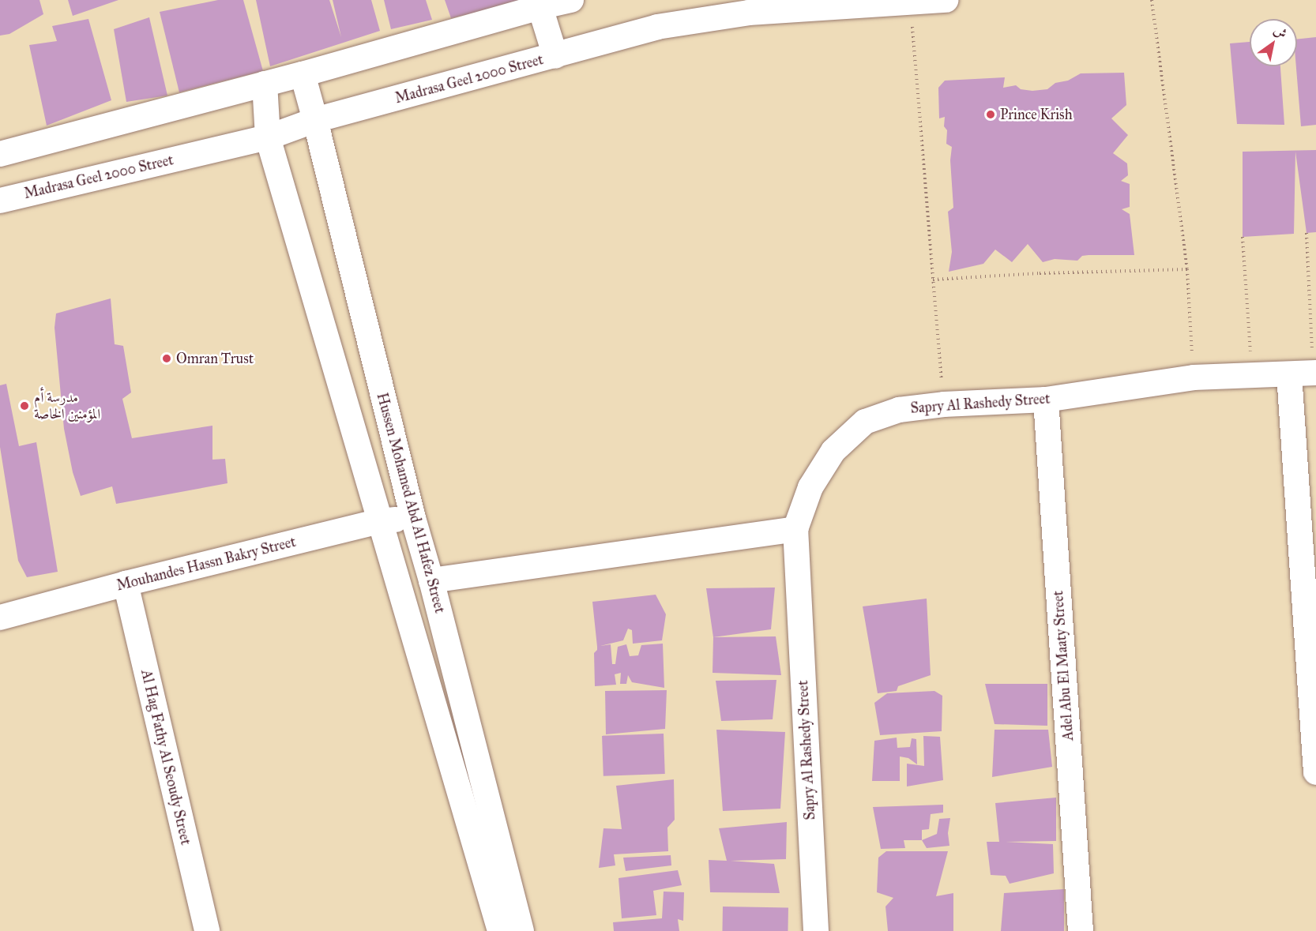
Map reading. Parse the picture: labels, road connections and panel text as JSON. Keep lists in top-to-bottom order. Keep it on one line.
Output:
{"streets":{"street":["Madrasa Geel 2000 Street","Sapry Al Rashedy Street","Hussen Mohamed Abd Al Hafez Street","Mouhandes Hassn Bakry Street","Adel Abu El Maaty Street","Al Hag Fathy Al Seoudy Street"]},"crossings":[["Madrasa Geel 2000 Street","Hussen Mohamed Abd Al Hafez Street"],["Sapry Al Rashedy Street","Adel Abu El Maaty Street"],["Hussen Mohamed Abd Al Hafez Street","Mouhandes Hassn Bakry Street"],["Mouhandes Hassn Bakry Street","Al Hag Fathy Al Seoudy Street"]],"places":["Prince Krish","Omran Trust","مدرسة أم المؤمنين الخاصة"],"north":"top right"}
